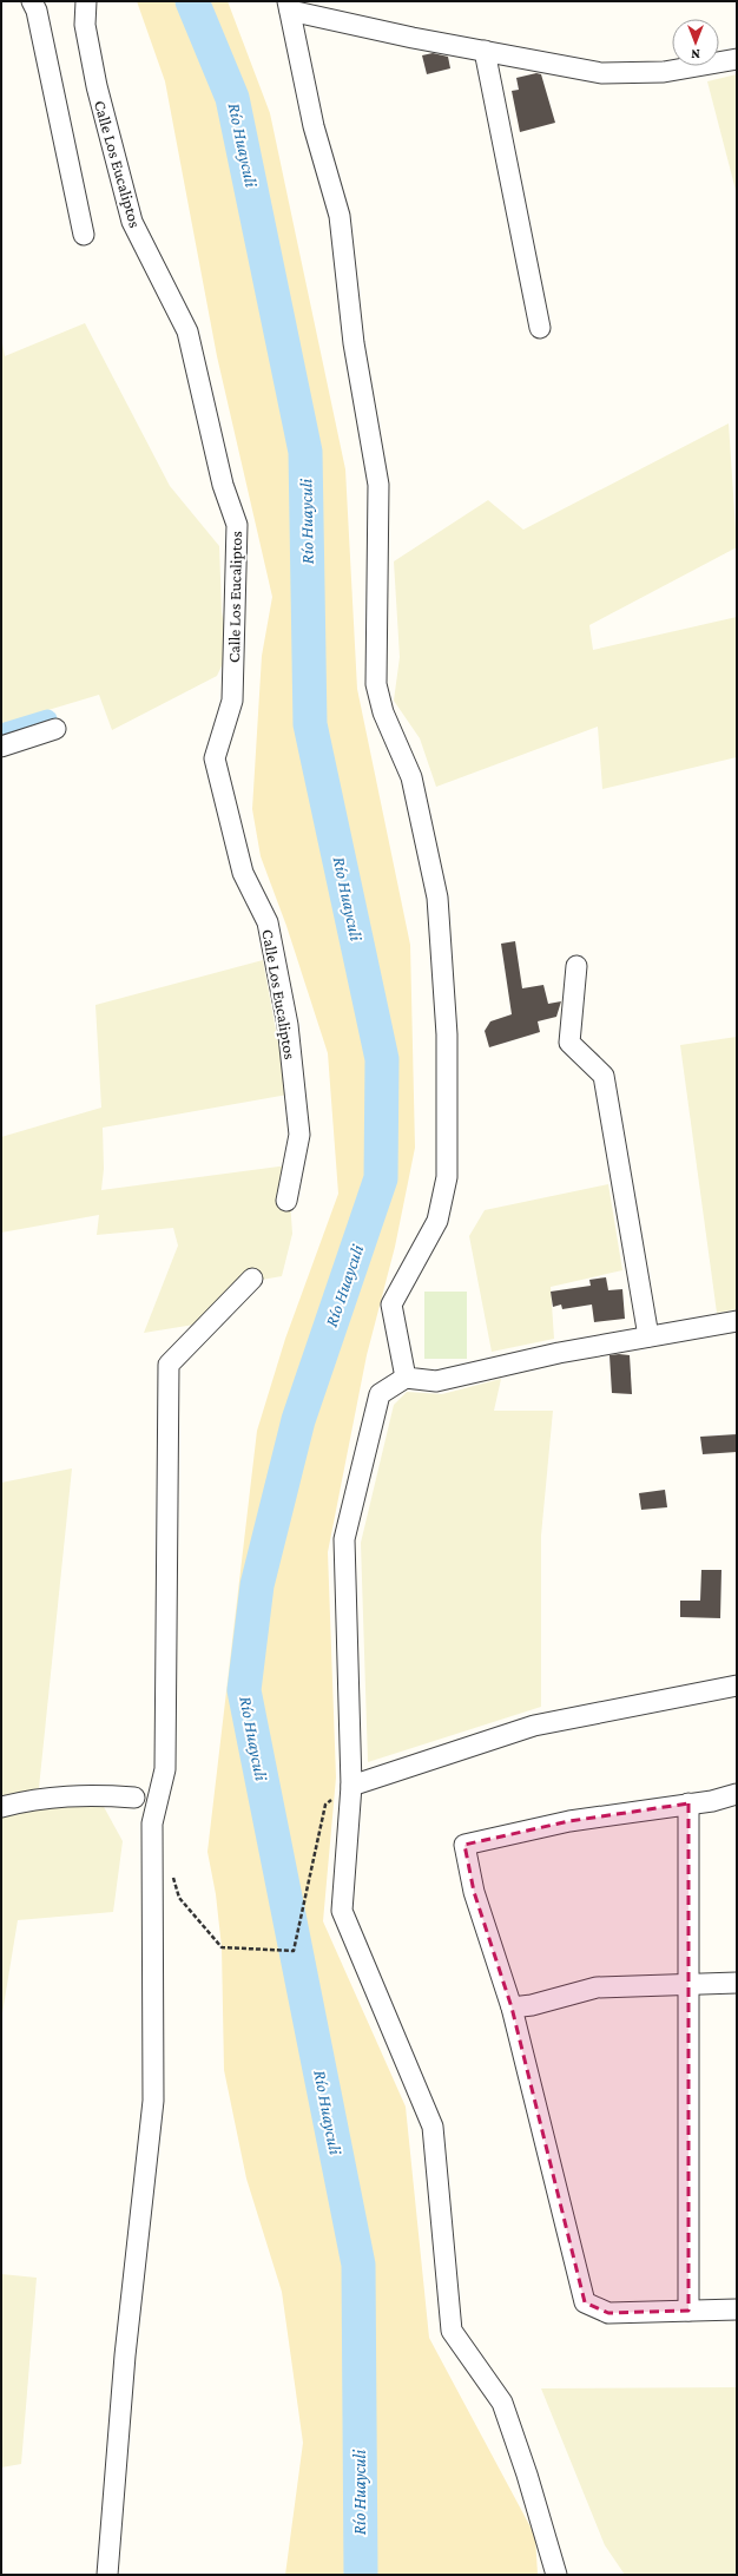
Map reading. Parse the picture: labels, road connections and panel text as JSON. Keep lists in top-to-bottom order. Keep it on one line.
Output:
{"streets":{"street":["Calle Los Eucaliptos"]},"water":["Río Huayculi"],"north":"bottom"}
